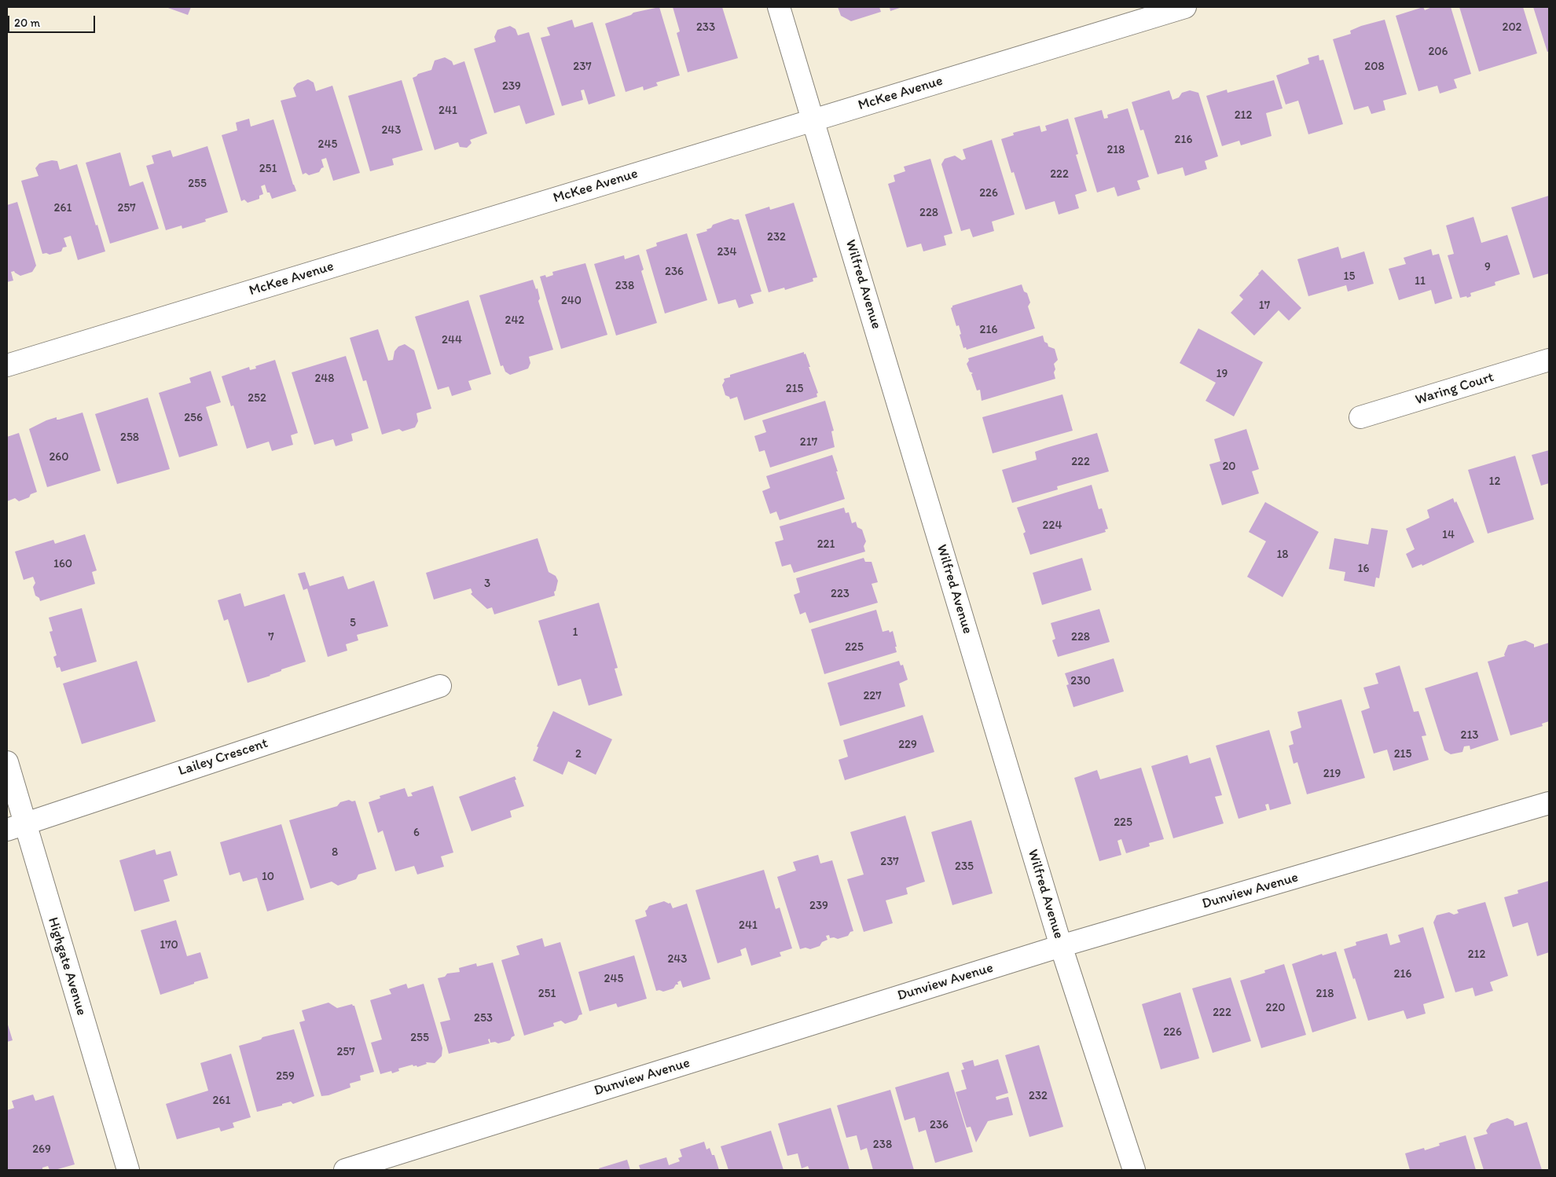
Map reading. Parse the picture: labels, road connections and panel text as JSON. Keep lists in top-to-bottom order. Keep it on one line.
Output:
{"streets":{"street":["McKee Avenue","Wilfred Avenue","Waring Court","Lailey Crescent","Dunview Avenue","Highgate Avenue"]},"crossings":[["McKee Avenue","Wilfred Avenue"],["Wilfred Avenue","Dunview Avenue"],["Lailey Crescent","Highgate Avenue"]],"house_numbers":["233","202","206","237","208","239","241","212","243","216","245","218","251","222","255","226","261","257","228","232","234","9","236","15","11","238","240","17","242","216","244","19","248","215","252","256","258","217","260","222","20","12","224","14","221","18","160","16","3","223","5","1","7","228","225","230","227","213","229","2","215","219","225","6","8","237","235","10","239","241","170","212","243","216","245","251","218","220","222","253","226","255","257","259","232","261","236","238","269"],"scale_bar":"20 m"}
